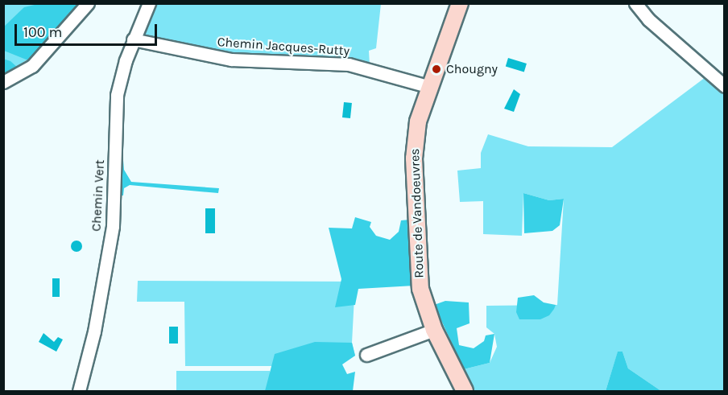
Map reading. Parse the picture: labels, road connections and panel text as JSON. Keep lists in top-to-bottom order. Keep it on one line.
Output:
{"streets":{"main road":["Route de Vandoeuvres"],"street":["Chemin Jacques-Rutty","Chemin Vert"]},"crossings":[["Chemin Jacques-Rutty","Chemin Vert"],["Chemin Jacques-Rutty","Route de Vandoeuvres"]],"places":["Chougny"],"scale_bar":"100 m"}
